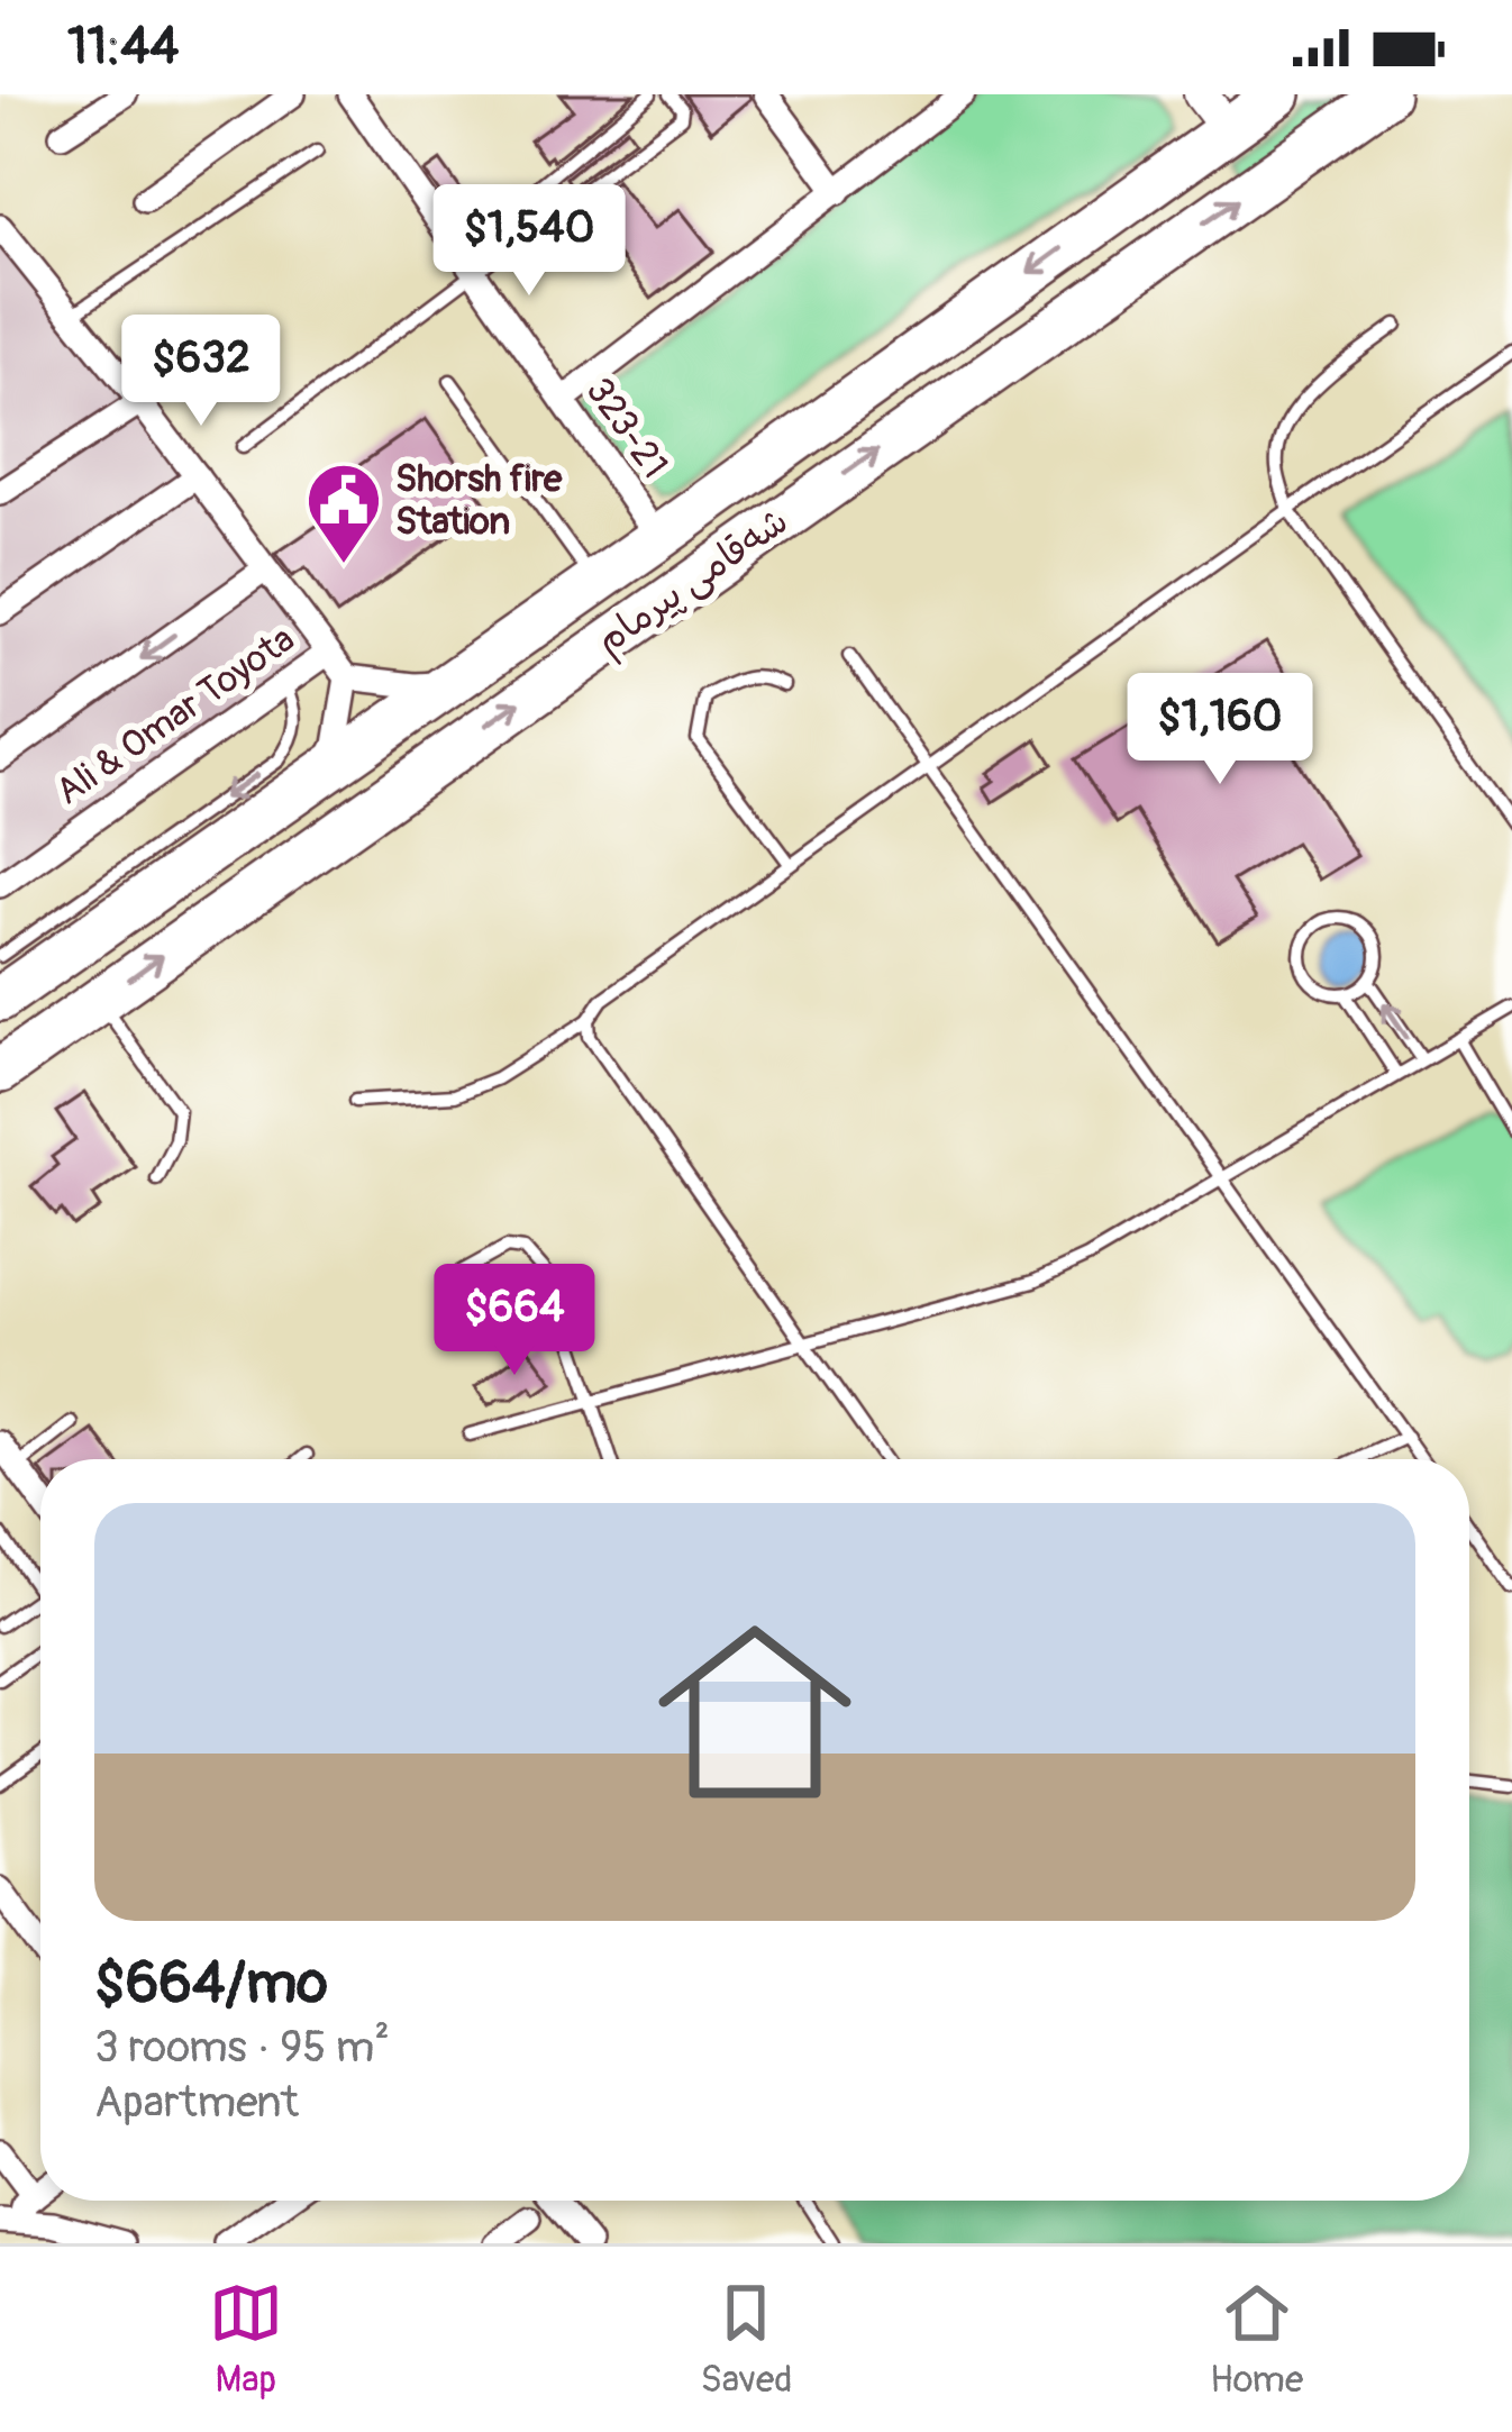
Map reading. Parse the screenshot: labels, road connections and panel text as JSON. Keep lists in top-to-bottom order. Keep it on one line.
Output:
{"streets":{"highway":["شەقامی پیرمام"],"street":["323-21","Ali & Omar Toyota"]},"crossings":[["323-21","شەقامی پیرمام"]],"places":{"public building":["Shorsh fire Station"]},"page":{"status":"11:44","price":["$1,540","$632","$1,160","$664"],"list":[{"name":"$664/mo","note":"3 rooms · 95 m² · Apartment"}],"tabs":["Map","Saved","Home"]}}
